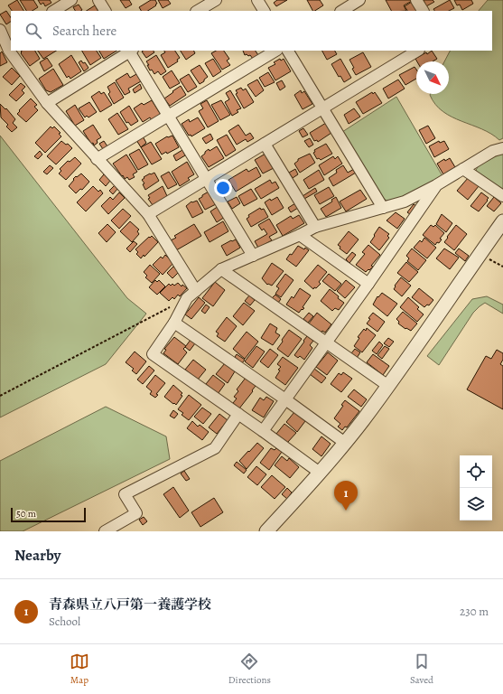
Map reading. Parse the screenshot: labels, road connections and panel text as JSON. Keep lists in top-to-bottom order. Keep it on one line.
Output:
{"scale_bar":"50 m","north":"bottom right","page":{"search":"Search here","pins":"1","scale":"50 m","heading":"Nearby","list":[{"mark":"1","name":"青森県立八戸第一養護学校","note":"School","value":"230 m"}],"nav":["Map","Directions","Saved"]}}
